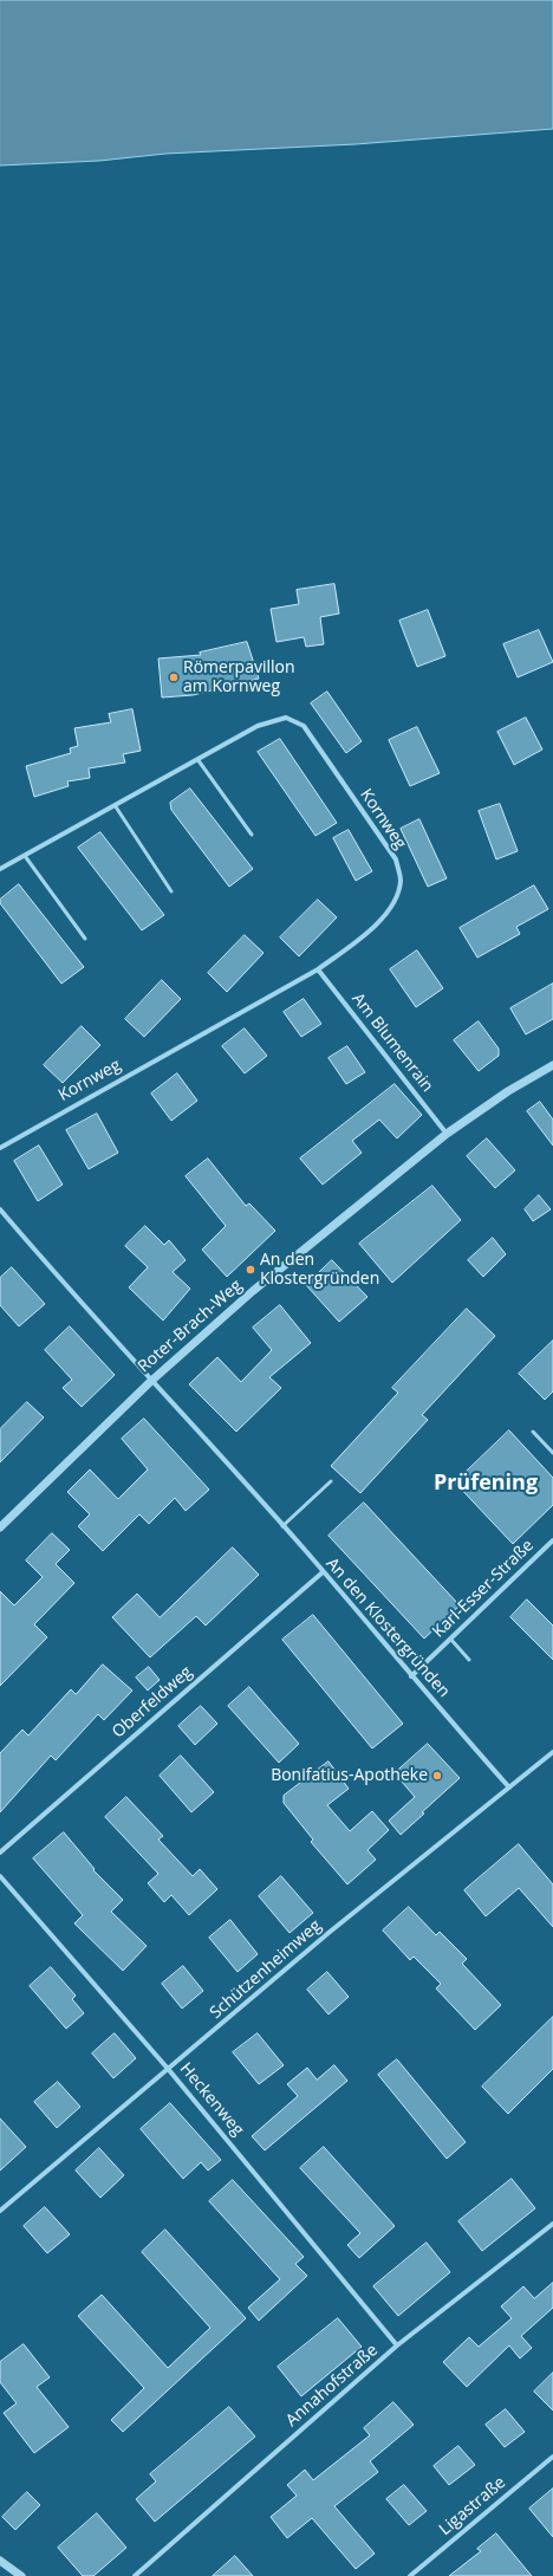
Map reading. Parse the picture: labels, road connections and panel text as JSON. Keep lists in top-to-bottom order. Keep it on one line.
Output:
{"streets":{"street":["Kornweg","Am Blumenrain","Roter-Brach-Weg","Karl-Esser-Straße","An den Klostergründen","Oberfeldweg","Schützenheimweg","Heckenweg","Annahofstraße","Ligastraße"]},"crossings":[["Kornweg","Am Blumenrain"],["Am Blumenrain","Roter-Brach-Weg"],["Roter-Brach-Weg","An den Klostergründen"],["Karl-Esser-Straße","An den Klostergründen"],["An den Klostergründen","Oberfeldweg"],["An den Klostergründen","Schützenheimweg"],["Schützenheimweg","Heckenweg"],["Heckenweg","Annahofstraße"]],"districts":["Prüfening"],"places":["Römerpavillon am Kornweg","An den Klostergründen","Bonifatius-Apotheke"]}
